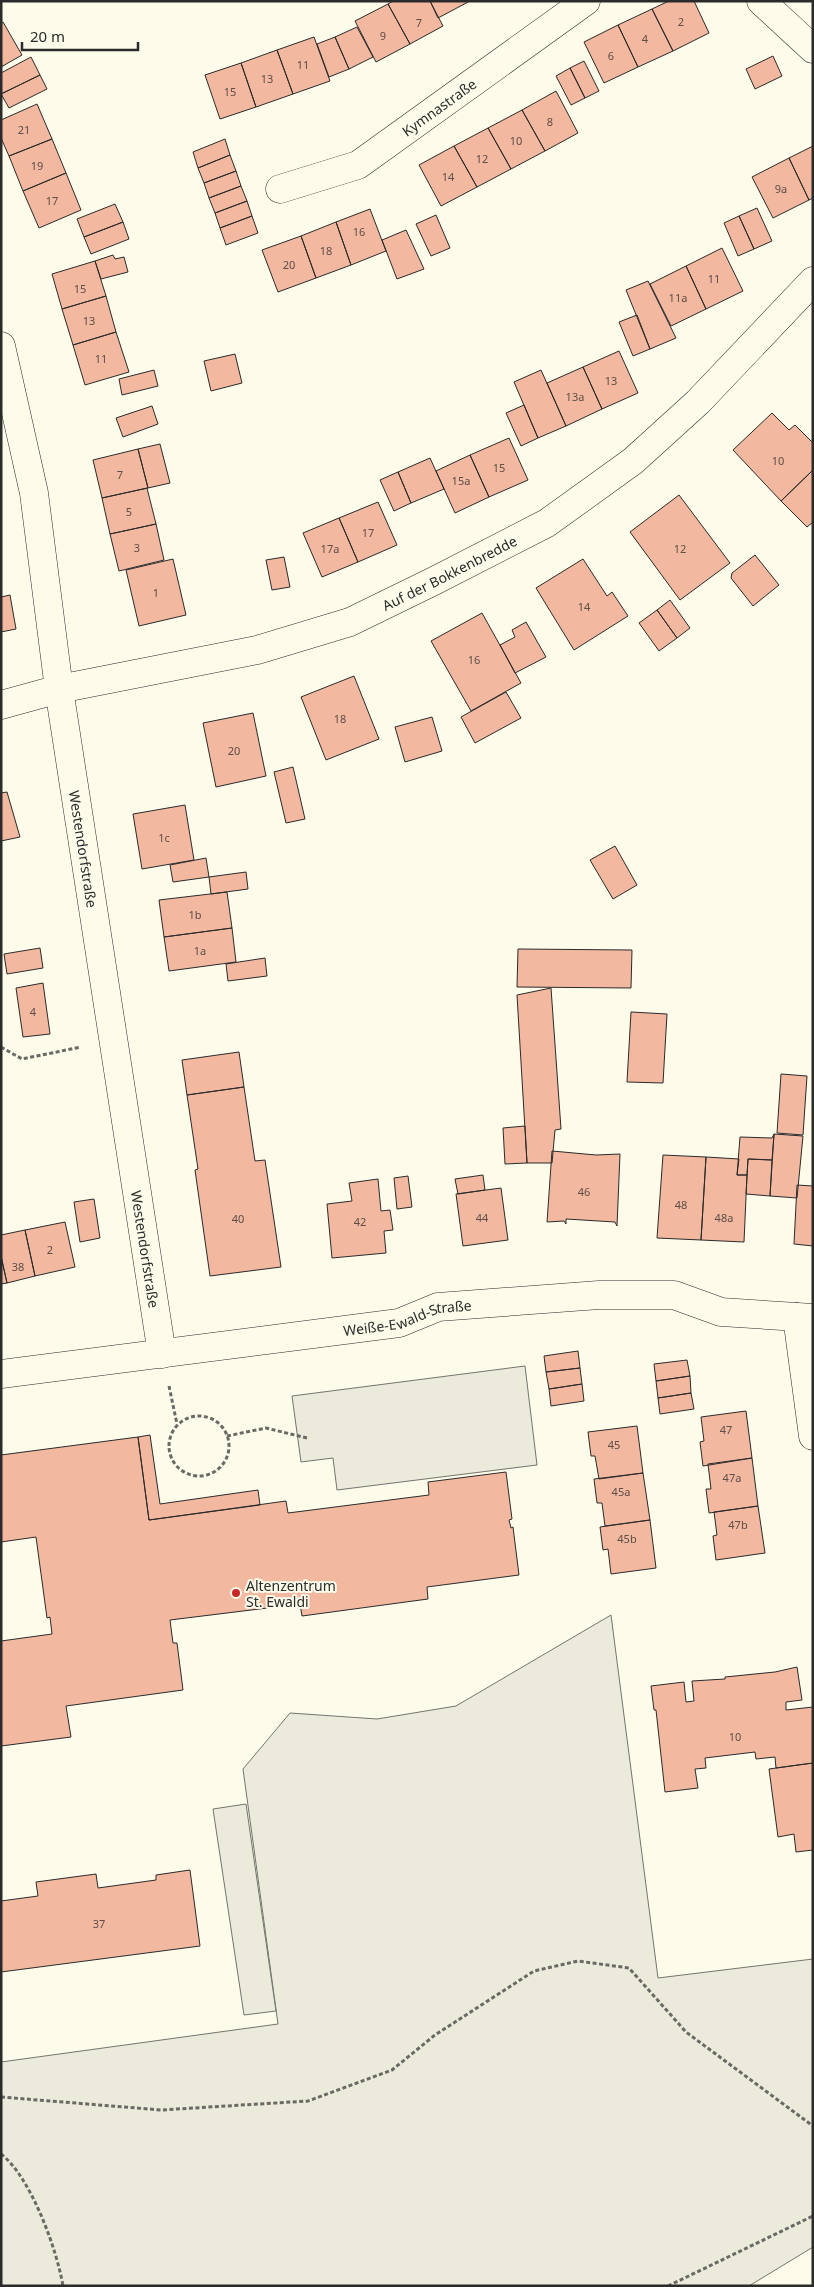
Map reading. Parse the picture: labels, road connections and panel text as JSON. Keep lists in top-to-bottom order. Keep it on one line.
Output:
{"streets":{"street":["Kymnastraße","Auf der Bokkenbredde","Westendorfstraße","Weiße-Ewald-Straße"]},"crossings":[["Auf der Bokkenbredde","Westendorfstraße"],["Westendorfstraße","Weiße-Ewald-Straße"]],"places":["Altenzentrum St. Ewaldi"],"house_numbers":["2","7","9","4","6","11","13","15","8","21","10","12","19","14","9a","17","16","18","20","11","15","11a","13","11","13","13a","10","15","7","15a","5","17","3","17a","12","1","14","16","18","20","1c","1b","1a","4","46","48","44","48a","40","42","2","38","47","45","47a","45a","47b","45b","10","37"],"scale_bar":"20 m"}
